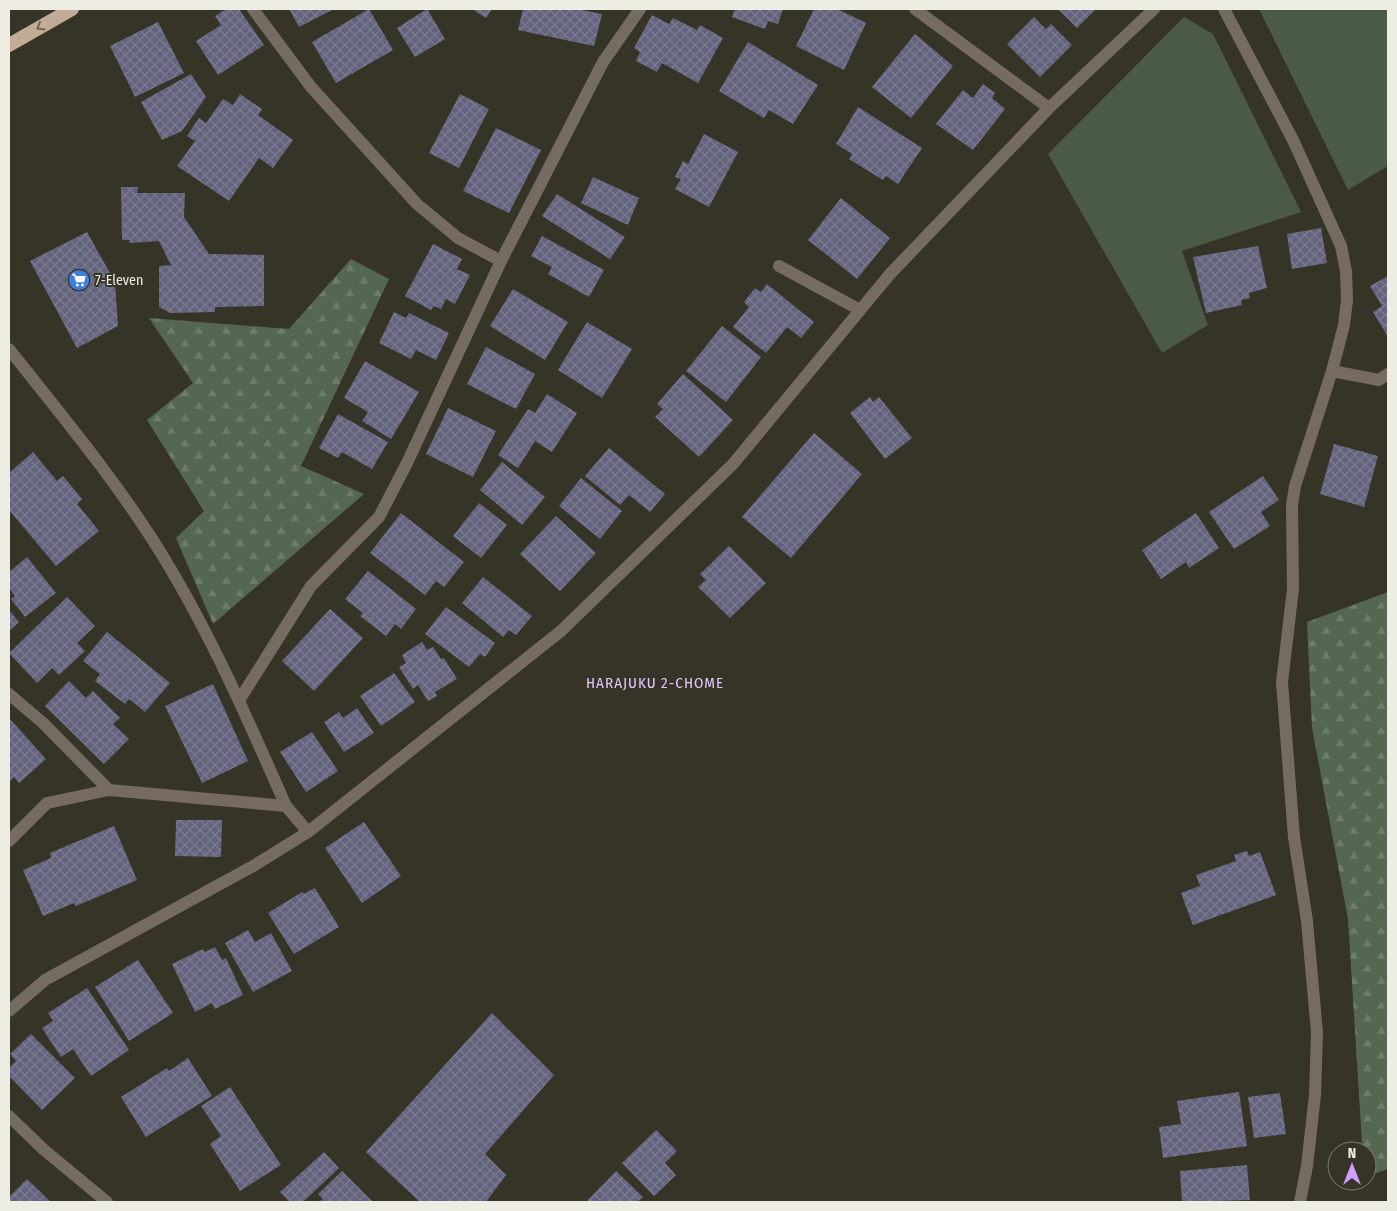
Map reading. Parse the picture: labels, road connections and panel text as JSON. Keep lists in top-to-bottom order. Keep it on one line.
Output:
{"districts":["HARAJUKU 2-CHOME"],"places":{"supermarket":["7-Eleven"]},"north":"top"}
